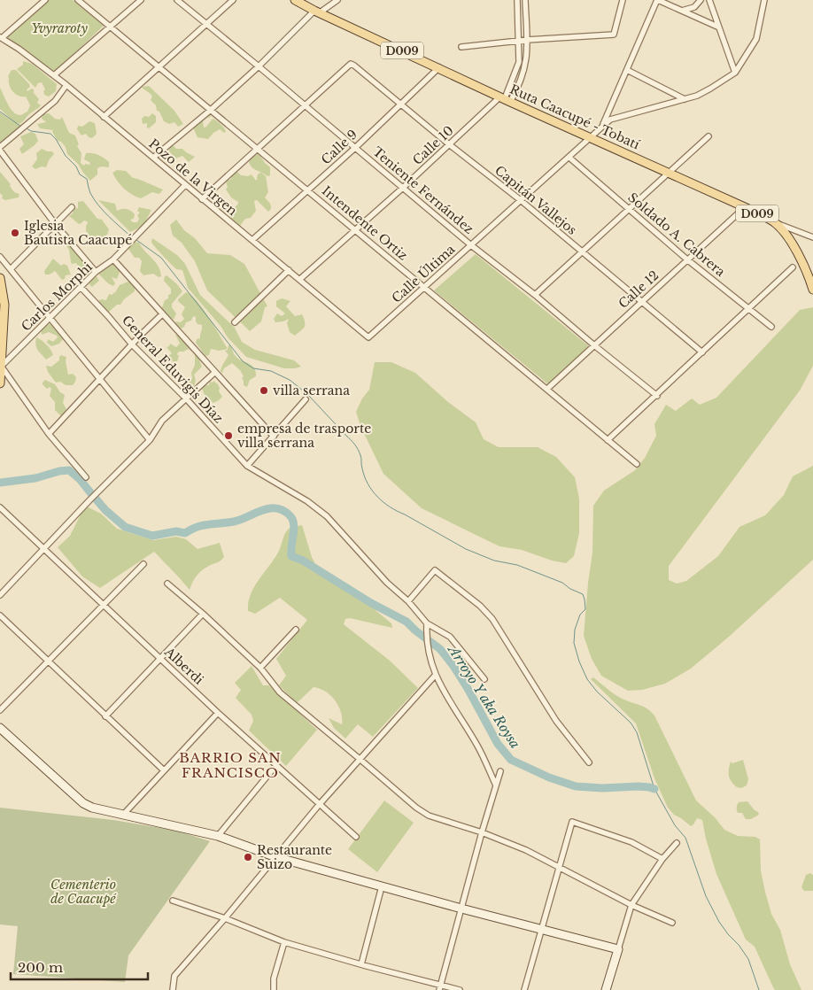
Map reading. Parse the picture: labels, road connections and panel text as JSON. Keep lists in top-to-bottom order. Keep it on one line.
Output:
{"streets":{"main road":["D009","Ruta Caacupé - Tobatí"],"street":["Calle 10","Calle 9","Pozo de la Virgen","Teniente Fernández","Capitán Vallejos","Intendente Ortiz","Soldado A. Cabrera","Calle Última","Calle 12","Carlos Morphi","General Eduvigis Díaz","Alberdi"]},"crossings":[["Ruta Caacupé - Tobatí","Calle 10"],["Ruta Caacupé - Tobatí","Calle 9"],["Ruta Caacupé - Tobatí","Calle Última"],["Ruta Caacupé - Tobatí","Calle 12"],["Calle 10","Pozo de la Virgen"],["Calle 10","Teniente Fernández"],["Calle 10","Capitán Vallejos"],["Calle 10","Intendente Ortiz"],["Calle 9","Pozo de la Virgen"],["Calle 9","Teniente Fernández"],["Calle 9","Capitán Vallejos"],["Calle 9","Intendente Ortiz"],["Pozo de la Virgen","Calle Última"],["Pozo de la Virgen","Carlos Morphi"],["Teniente Fernández","Capitán Vallejos"],["Teniente Fernández","Calle Última"],["Teniente Fernández","Calle 12"],["Capitán Vallejos","Calle Última"],["Capitán Vallejos","Calle 12"],["Intendente Ortiz","Calle Última"],["Intendente Ortiz","Calle 12"],["Soldado A. Cabrera","Calle Última"],["Soldado A. Cabrera","Calle 12"],["Carlos Morphi","General Eduvigis Díaz"]],"districts":["BARRIO SAN FRANCISCO"],"water":["Arroyo Y aka Roysa"],"parks":["Yvyraroty","Cementerio de Caacupé"],"places":["Iglesia Bautista Caacupé","villa serrana","empresa de trasporte villa serrana","Restaurante Suizo"],"scale_bar":"200 m"}
